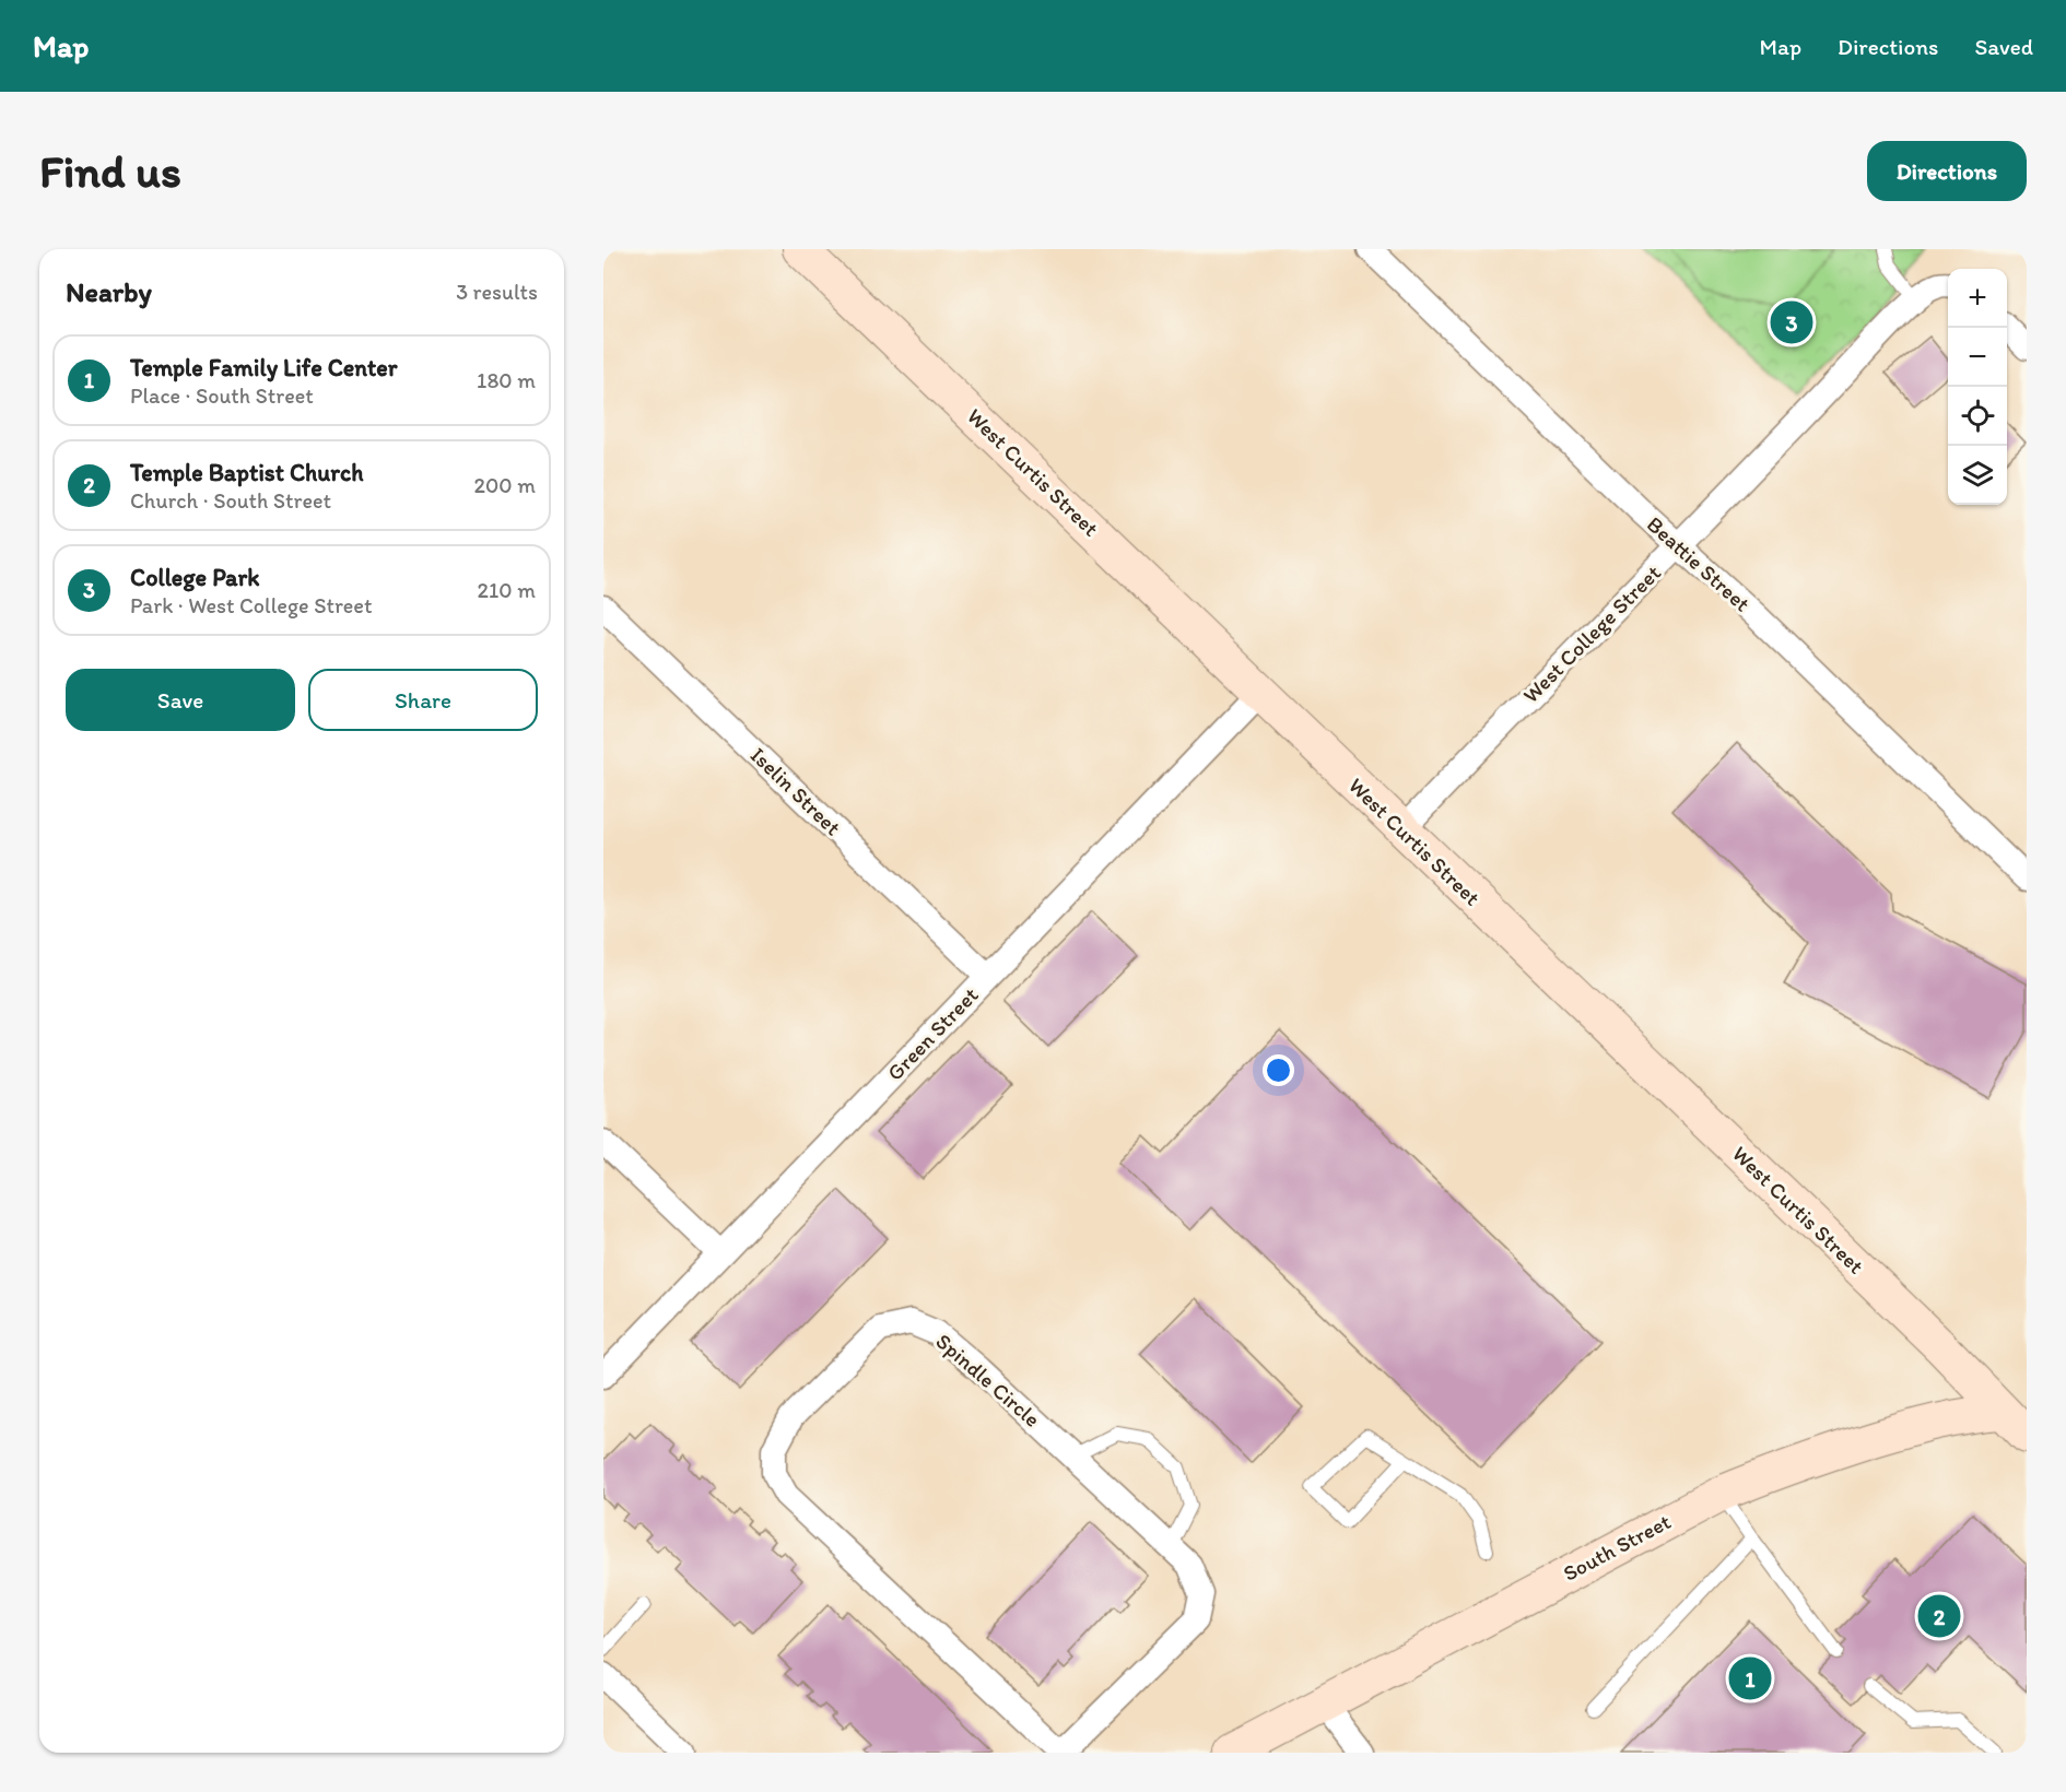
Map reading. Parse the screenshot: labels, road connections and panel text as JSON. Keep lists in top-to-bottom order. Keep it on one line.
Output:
{"streets":{"street":["West Curtis Street","Beattie Street","West College Street","Iselin Street","Green Street","Spindle Circle","South Street"]},"crossings":[["West Curtis Street","West College Street"],["West Curtis Street","Green Street"],["West Curtis Street","South Street"],["Beattie Street","West College Street"],["Iselin Street","Green Street"]],"page":{"header":"Map","nav":["Map","Directions","Saved"],"buttons":["Directions",["Save","Share"]],"title":"Find us","heading":["Nearby","3 results"],"map_buttons":["+","−"],"pins":["3","2","1"],"list":[{"mark":"1","name":"Temple Family Life Center","note":"Place · South Street","value":"180 m"},{"mark":"2","name":"Temple Baptist Church","note":"Church · South Street","value":"200 m"},{"mark":"3","name":"College Park","note":"Park · West College Street","value":"210 m"}]}}
